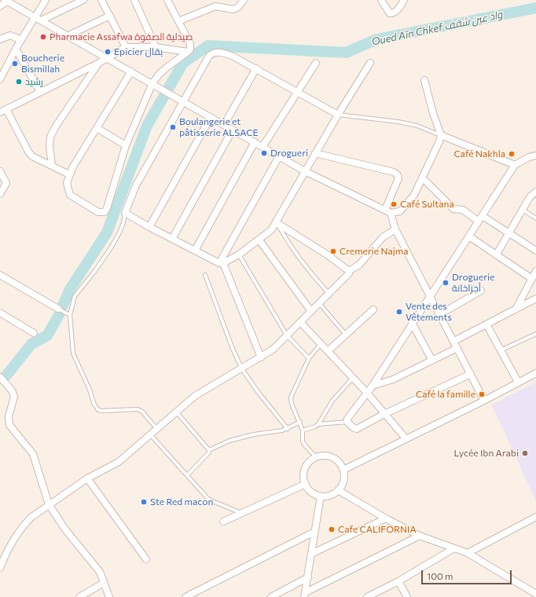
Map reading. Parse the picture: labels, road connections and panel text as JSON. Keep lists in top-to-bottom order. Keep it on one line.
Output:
{"water":["Oued Aïn Chkef واد عين شقف"],"places":["Pharmacie Assafwa صيدلية الصفوة","Epicier بقال","Boucherie Bismillah","رشيد","Boulangerie et pâtisserie ALSACE","Drogueri","Café Nakhla","Café Sultana","Cremerie Najma","Droguerie أجزاخانة","Vente des Vêtements","Café la famille","Lycée Ibn Arabi","Ste Red macon","Cafe CALIFORNIA"],"scale_bar":"100 m"}
